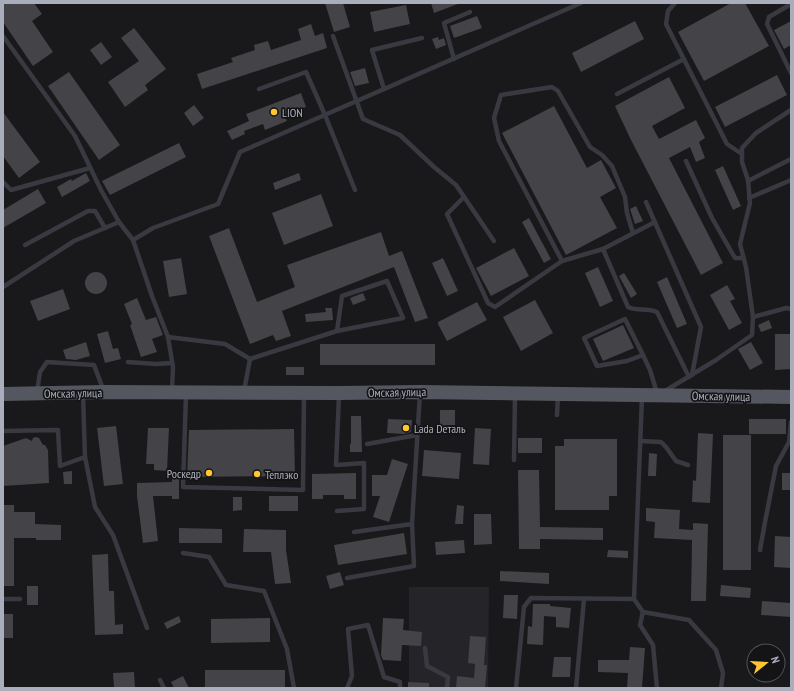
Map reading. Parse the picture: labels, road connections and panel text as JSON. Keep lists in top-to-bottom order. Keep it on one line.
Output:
{"streets":{"main road":["Омская улица"]},"places":["LION","Lada Dеталь","Роскедр","Теплэко"],"north":"right"}
